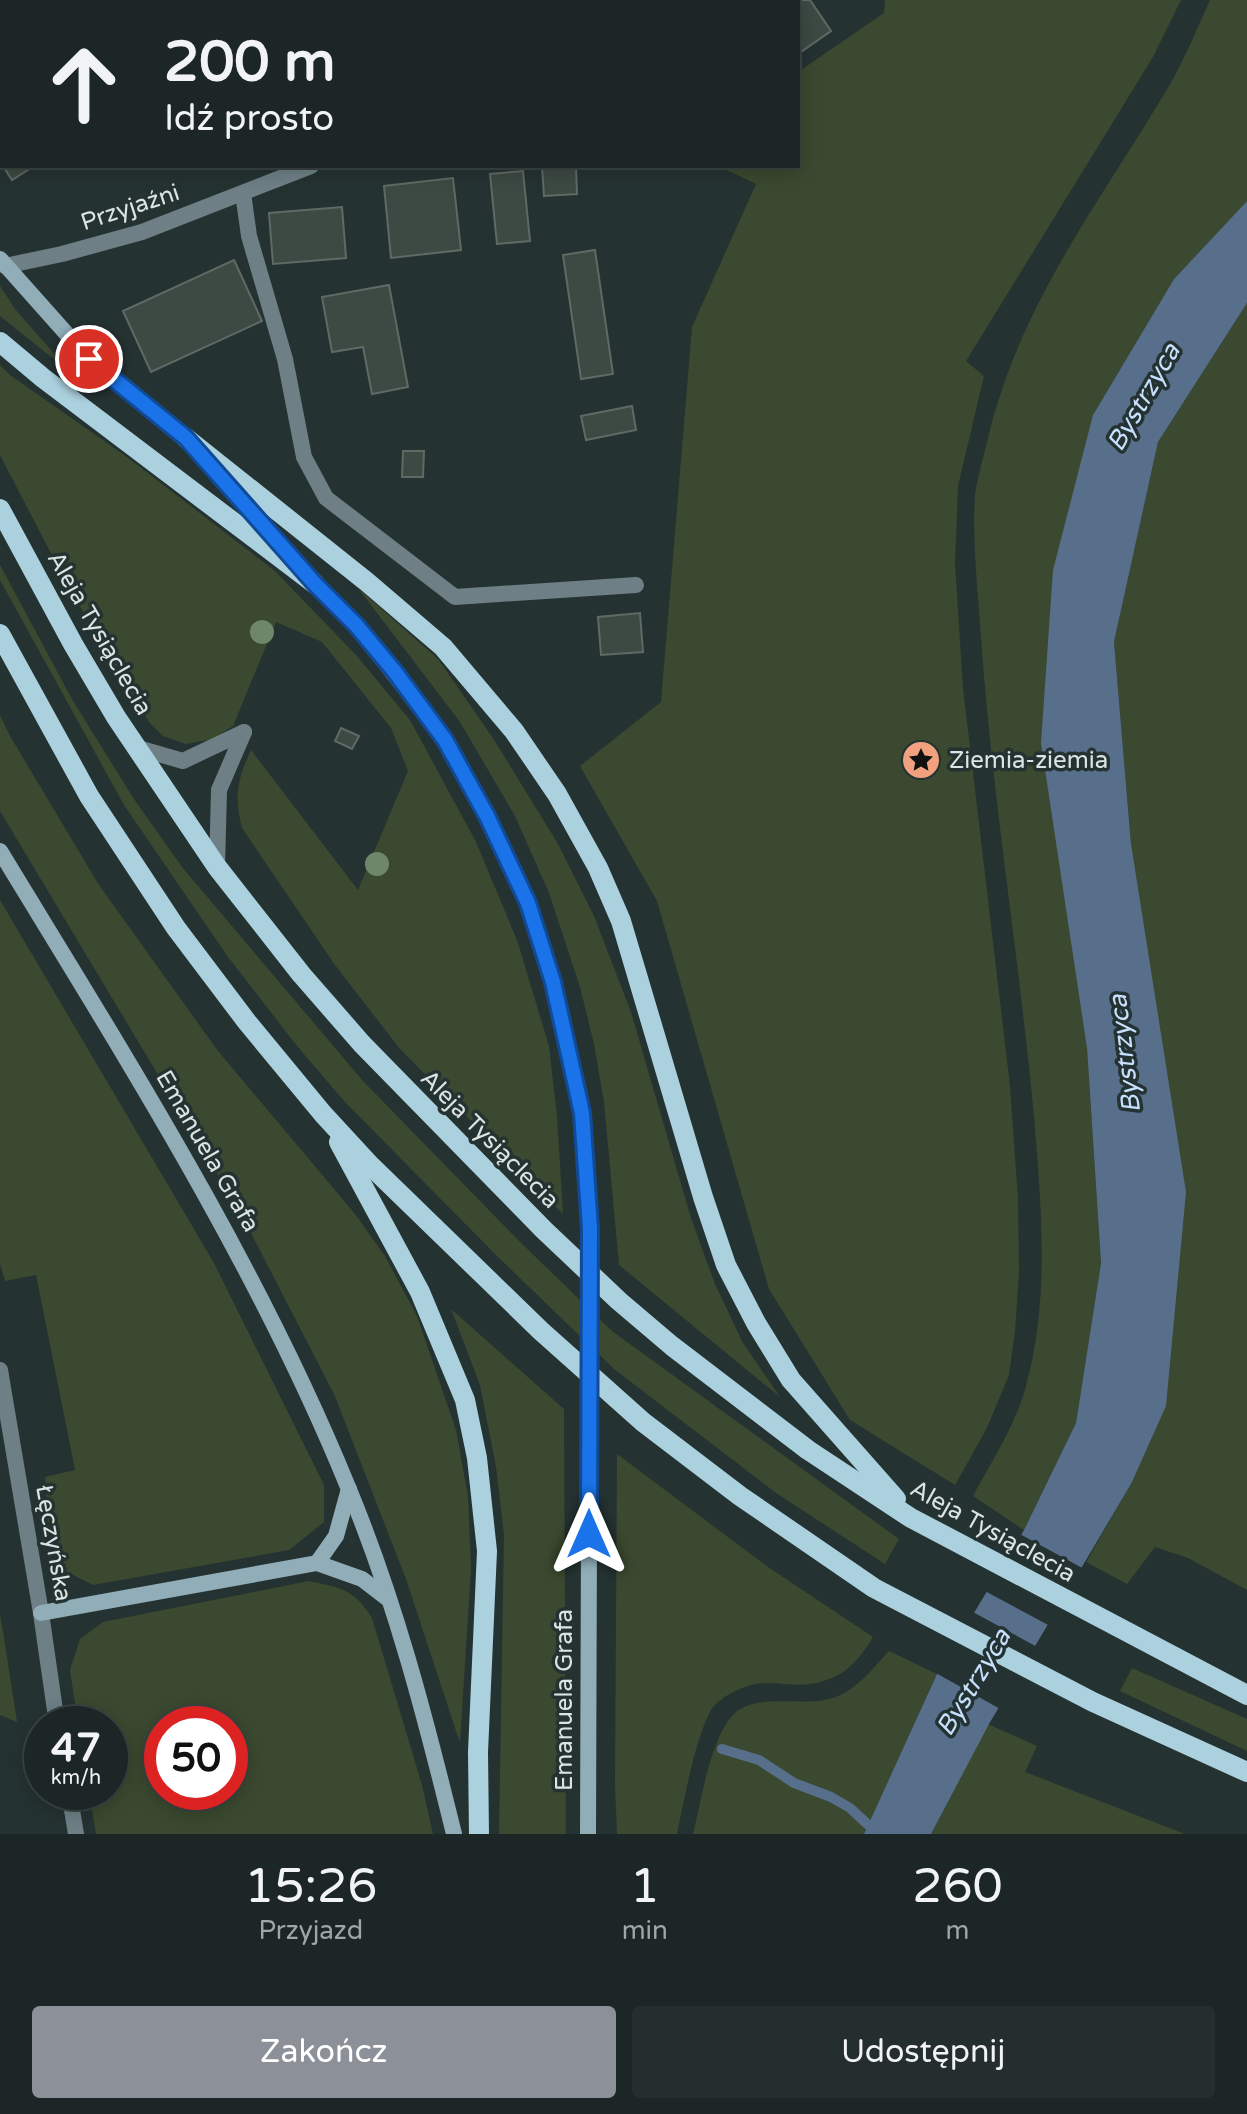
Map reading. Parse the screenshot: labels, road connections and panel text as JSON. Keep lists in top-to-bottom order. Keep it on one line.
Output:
{"streets":{"main road":["Aleja Tysiąclecia","Emanuela Grafa"],"street":["Przyjaźni","Łęczyńska"]},"crossings":[["Przyjaźni","Emanuela Grafa"]],"water":["Bystrzyca"],"places":{"place":["Ziemia-ziemia"]},"page":{"turn":["200 m","Idź prosto"],"speed":"47 km/h","limit":"50","eta":["15:26","Przyjazd","1","min","260","m"],"buttons":["Zakończ","Udostępnij"]}}
